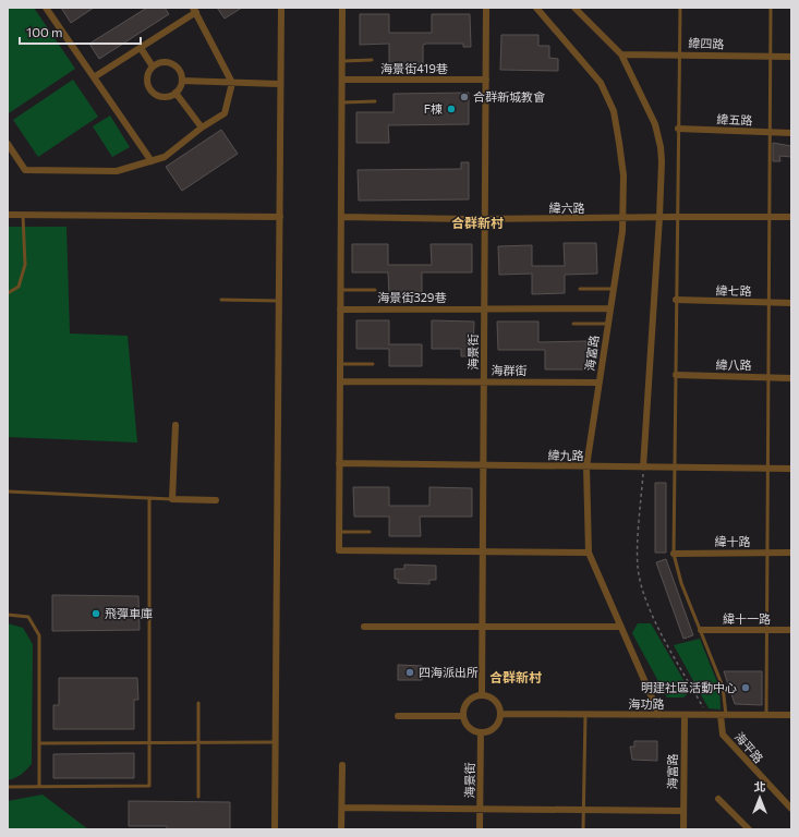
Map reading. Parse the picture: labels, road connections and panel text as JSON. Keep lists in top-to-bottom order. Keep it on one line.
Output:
{"streets":{"street":["緯四路","海景街419巷","緯五路","緯六路","緯七路","海景街329巷","海景街","海富路","緯八路","海群街","緯九路","緯十路","緯十一路","海功路","海平路"]},"crossings":[["海景街419巷","海景街"],["緯六路","海景街"],["緯六路","海富路"],["海景街329巷","海景街"],["海景街329巷","海富路"],["海景街","海群街"],["海景街","緯九路"],["海景街","海功路"],["海富路","海群街"],["海富路","緯九路"],["海富路","海功路"],["海功路","海平路"]],"districts":["合群新村","合群新村"],"places":["合群新城教會","F棟","飛彈車庫","四海派出所","明建社區活動中心"],"scale_bar":"100 m","north":"top"}
